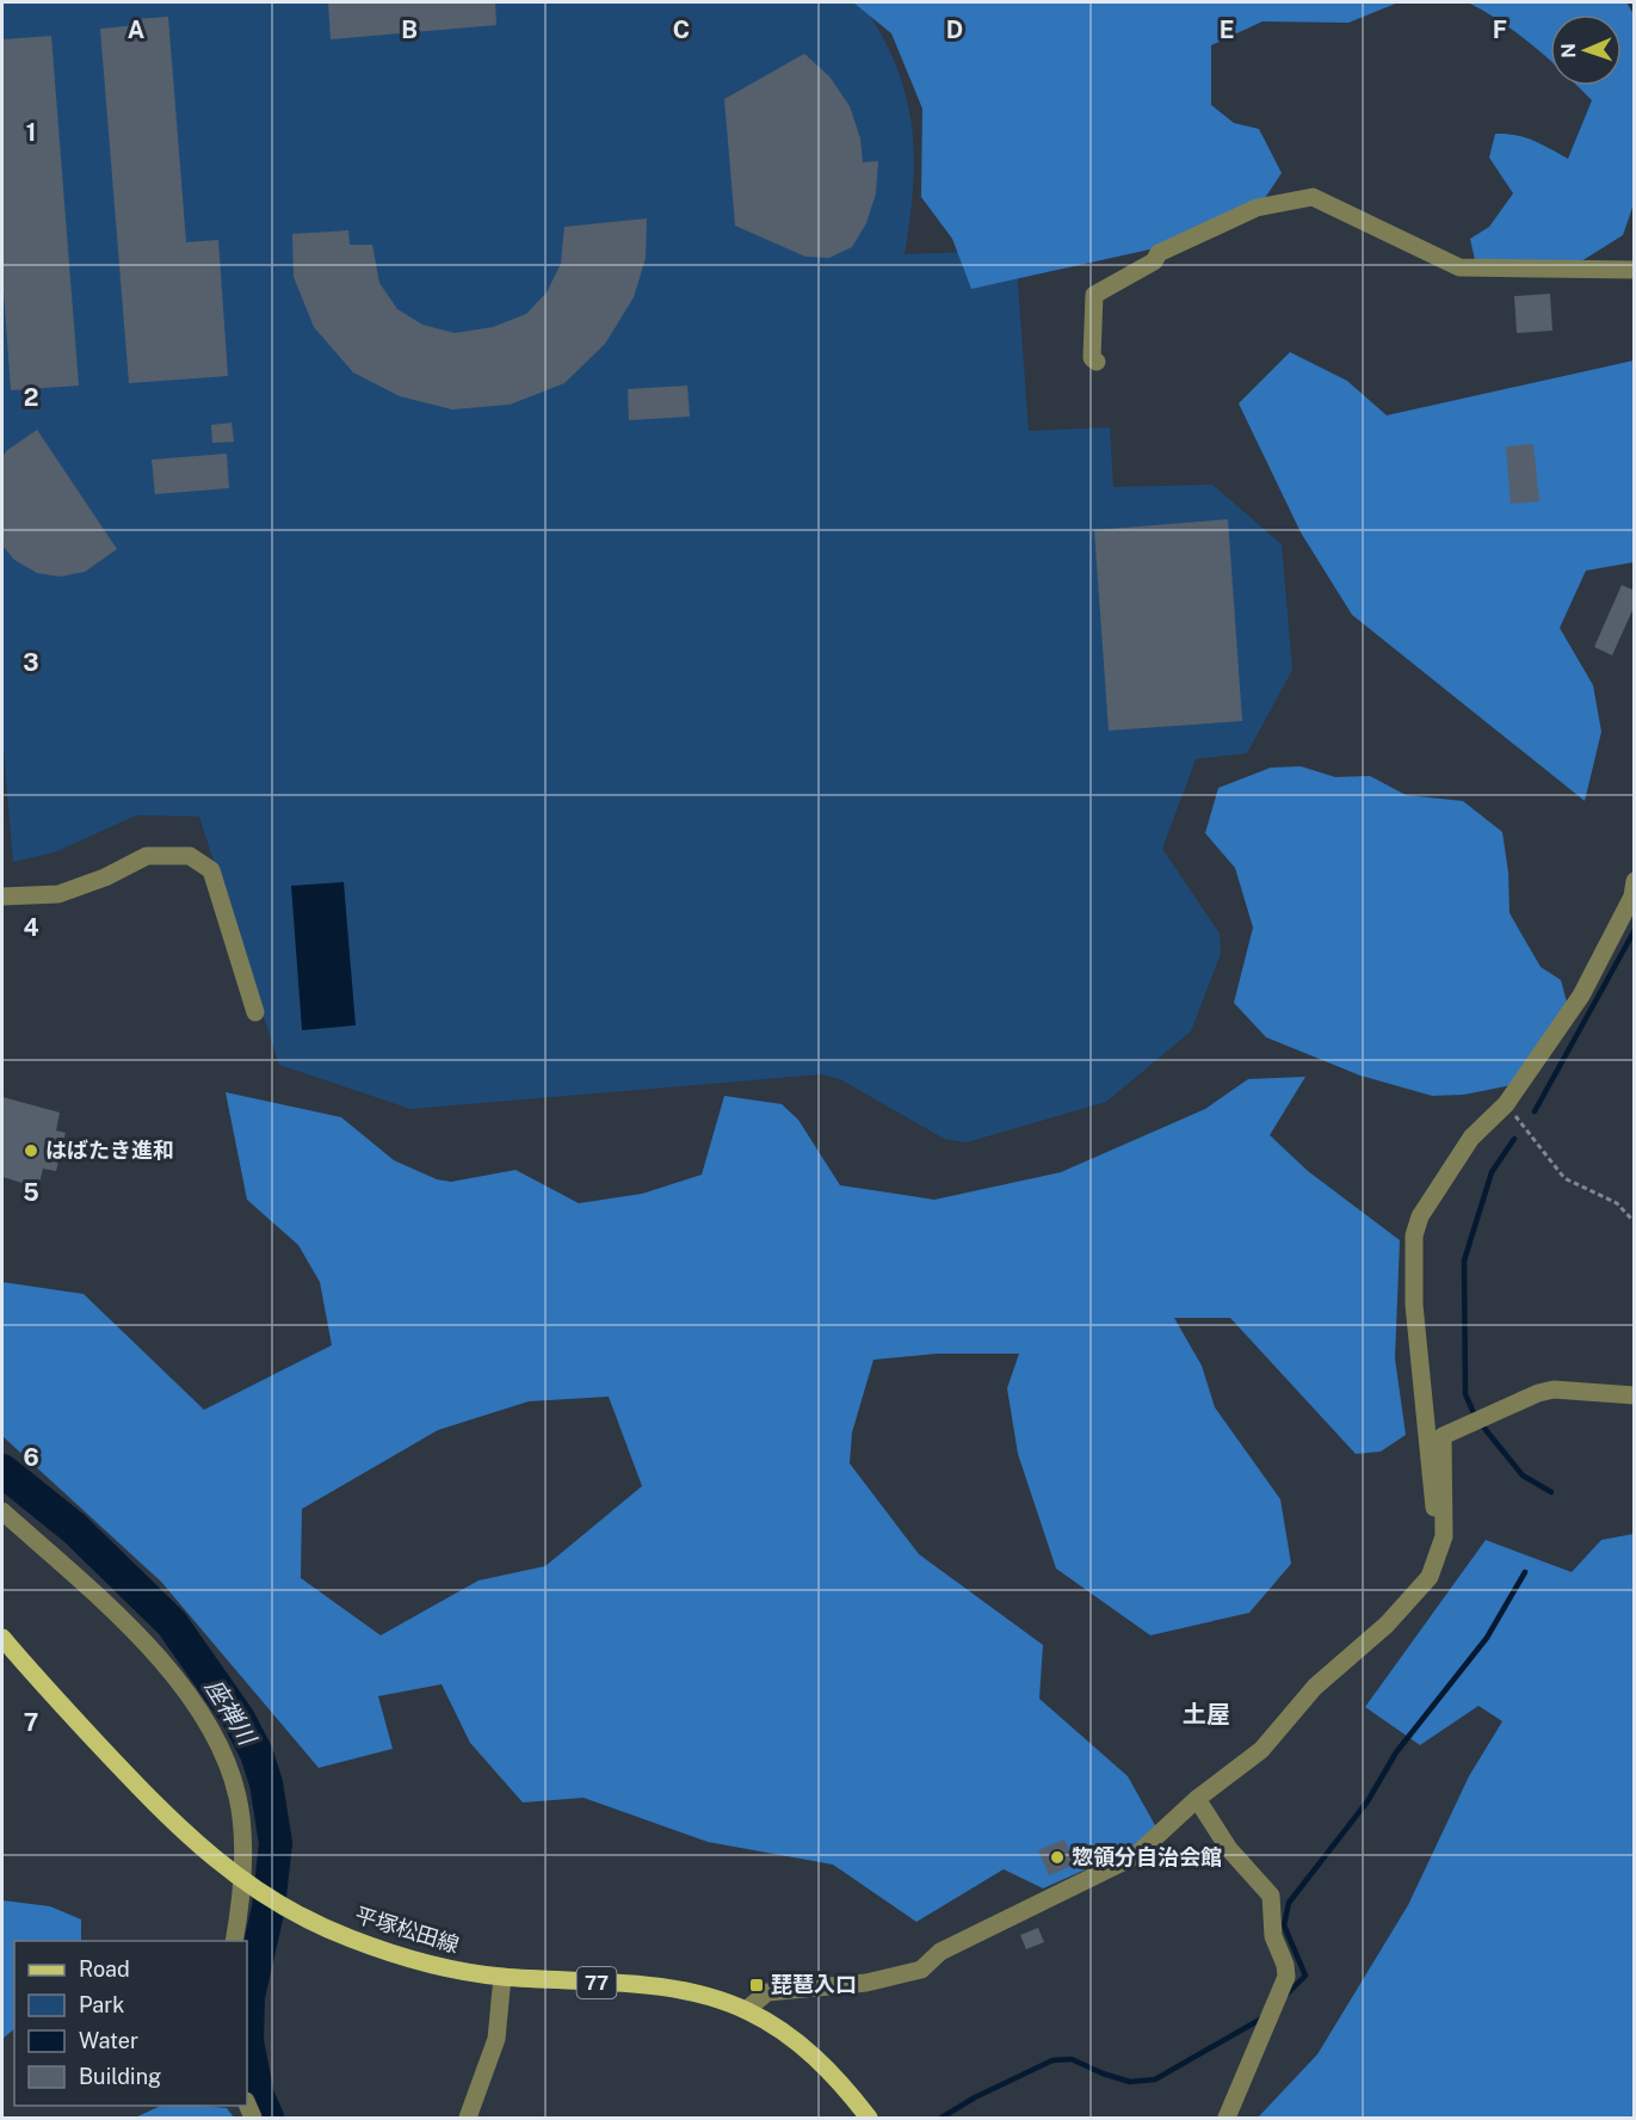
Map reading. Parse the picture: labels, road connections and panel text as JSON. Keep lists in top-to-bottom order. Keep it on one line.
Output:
{"streets":{"main road":["平塚松田線","77"]},"districts":["土屋"],"water":["座禅川"],"places":{"other":["はばたき進和","惣領分自治会館"],"transit":["琵琶入口"]},"legend":["Road","Park","Water","Building"],"north":"left","grid":{"columns":["A","B","C","D","E","F"],"rows":["1","2","3","4","5","6","7"]}}
